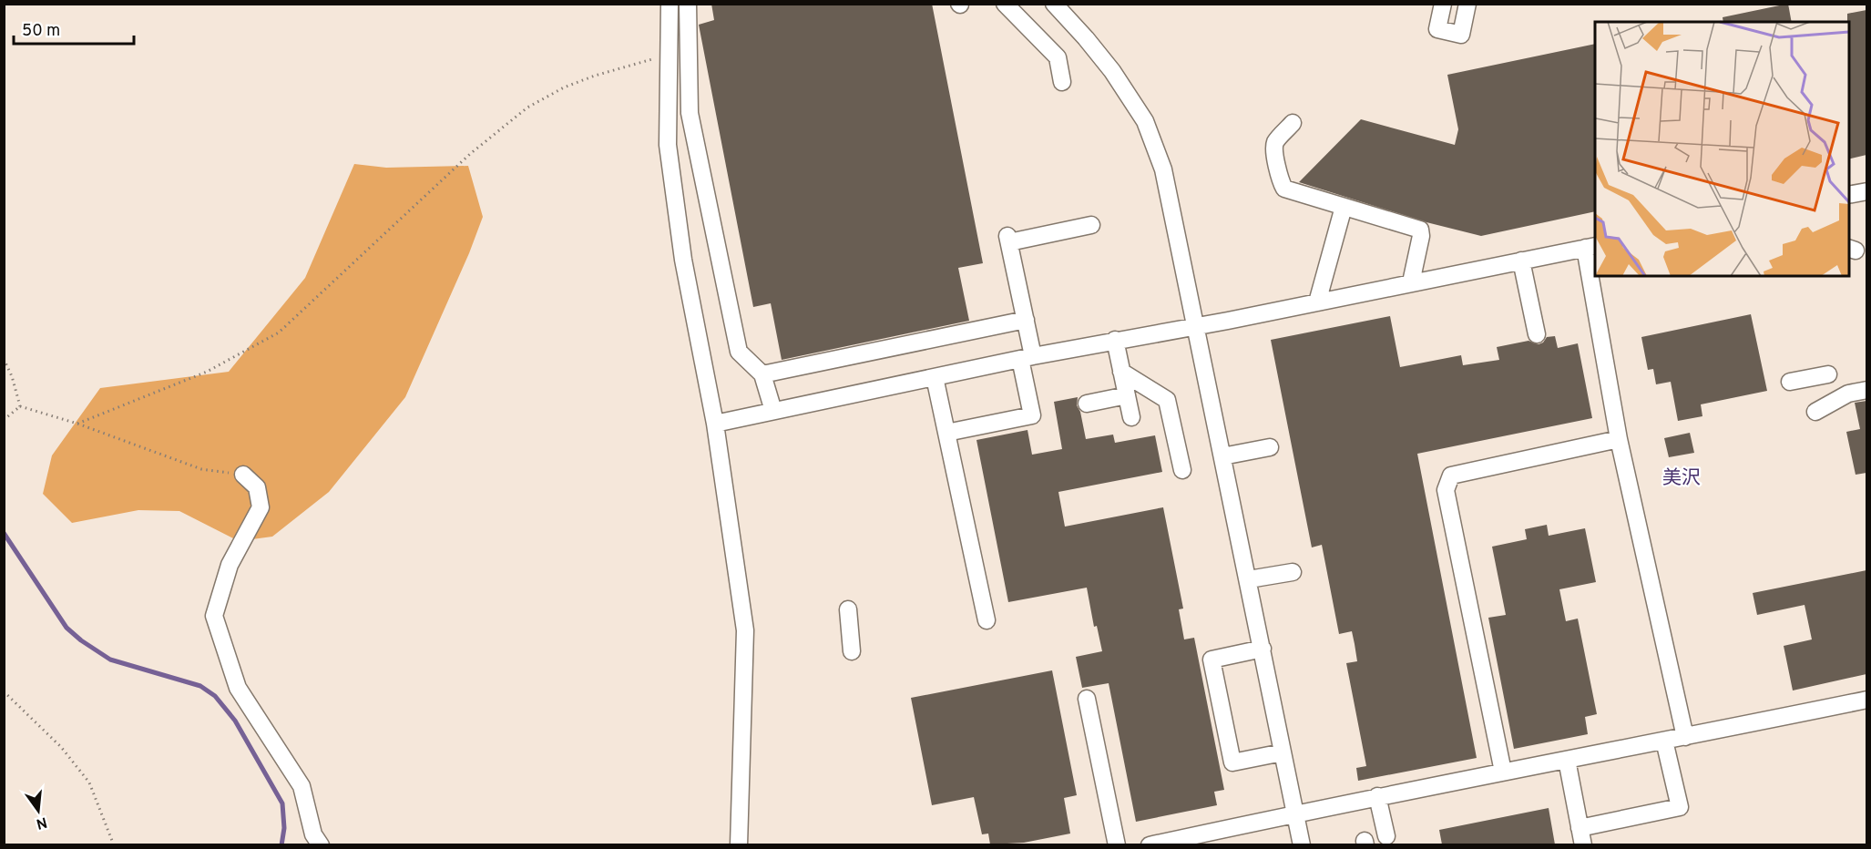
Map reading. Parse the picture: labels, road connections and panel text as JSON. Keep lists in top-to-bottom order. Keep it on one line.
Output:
{"districts":["美沢"],"scale_bar":"50 m","north":"bottom"}
